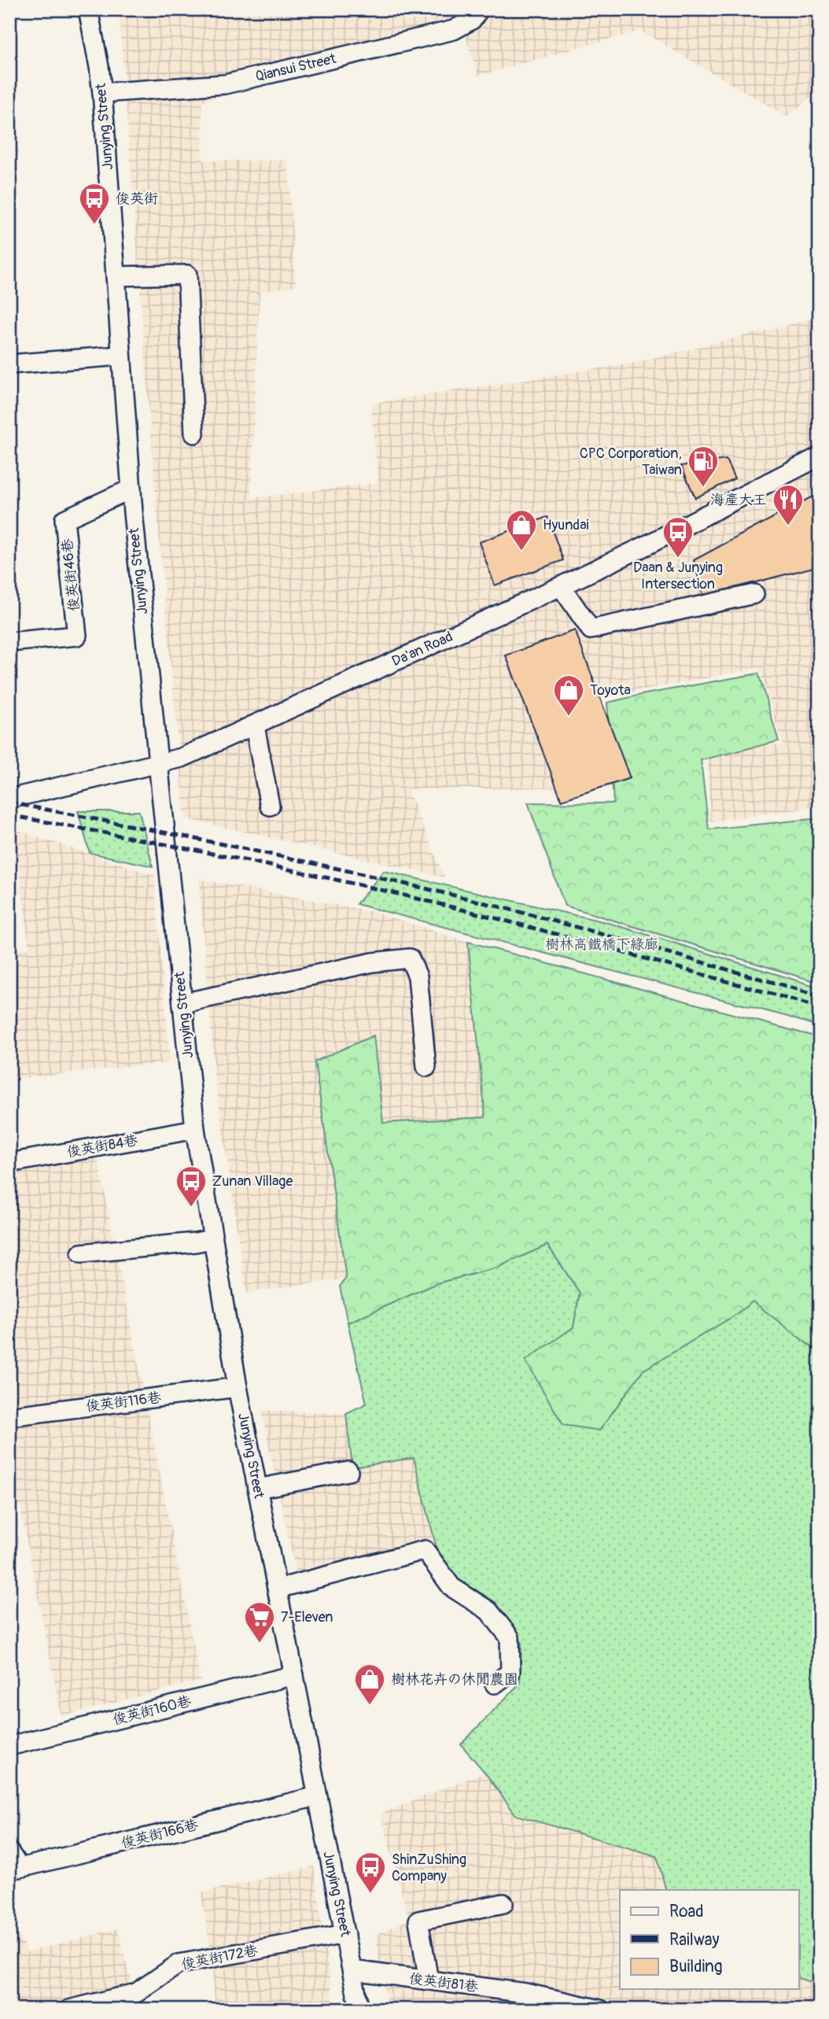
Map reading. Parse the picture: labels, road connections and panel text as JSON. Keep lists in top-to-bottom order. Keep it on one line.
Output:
{"streets":{"street":["Qiansui Street","Junying Street","俊英街46巷","Da'an Road","俊英街84巷","俊英街116巷","俊英街160巷","俊英街166巷","俊英街172巷","俊英街81巷"]},"crossings":[["Qiansui Street","Junying Street"],["Junying Street","俊英街46巷"],["Junying Street","Da'an Road"],["Junying Street","俊英街84巷"],["Junying Street","俊英街116巷"],["Junying Street","俊英街160巷"],["Junying Street","俊英街166巷"],["Junying Street","俊英街172巷"],["Junying Street","俊英街81巷"]],"parks":["樹林高鐵橋下綠廊"],"places":{"bus stop":["俊英街","Daan & Junying Intersection","Zunan Village","ShinZuShing Company"],"fuel station":["CPC Corporation, Taiwan"],"restaurant":["海產大王"],"shop":["Hyundai","Toyota","樹林花卉の休閒農園"],"supermarket":["7-Eleven"]},"legend":["Road","Railway","Building"]}
